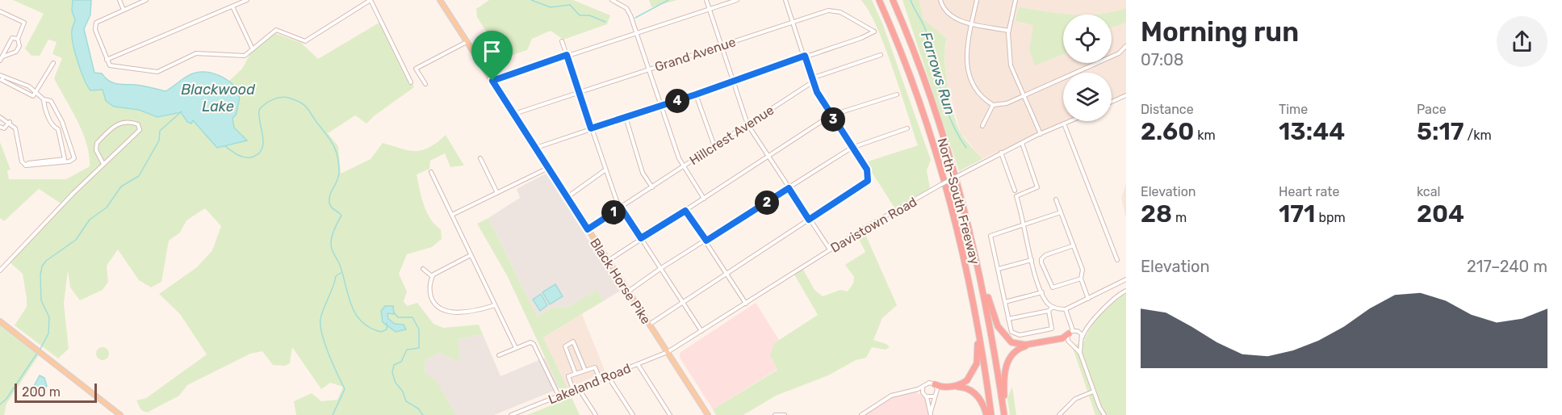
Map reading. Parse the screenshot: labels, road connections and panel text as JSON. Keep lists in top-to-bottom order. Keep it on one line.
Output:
{"streets":{"highway":["North-South Freeway"],"main road":["Black Horse Pike"],"street":["Grand Avenue","Hillcrest Avenue","Davistown Road","Lakeland Road"]},"crossings":[["Grand Avenue","Black Horse Pike"],["Hillcrest Avenue","Black Horse Pike"],["Davistown Road","Black Horse Pike"],["Davistown Road","Lakeland Road"],["Black Horse Pike","Lakeland Road"]],"water":["Farrows Run","Blackwood Lake"],"scale_bar":"200 m","page":{"heading":["Morning run","07:08"],"stats":[["Distance","2.60 km"],["Time","13:44"],["Pace","5:17 /km"],["Elevation","28 m"],["Heart rate","171 bpm"],["kcal","204"]],"pins":["4","3","2","1"],"chart":["Elevation","217–240 m"],"scale":"200 m"}}
